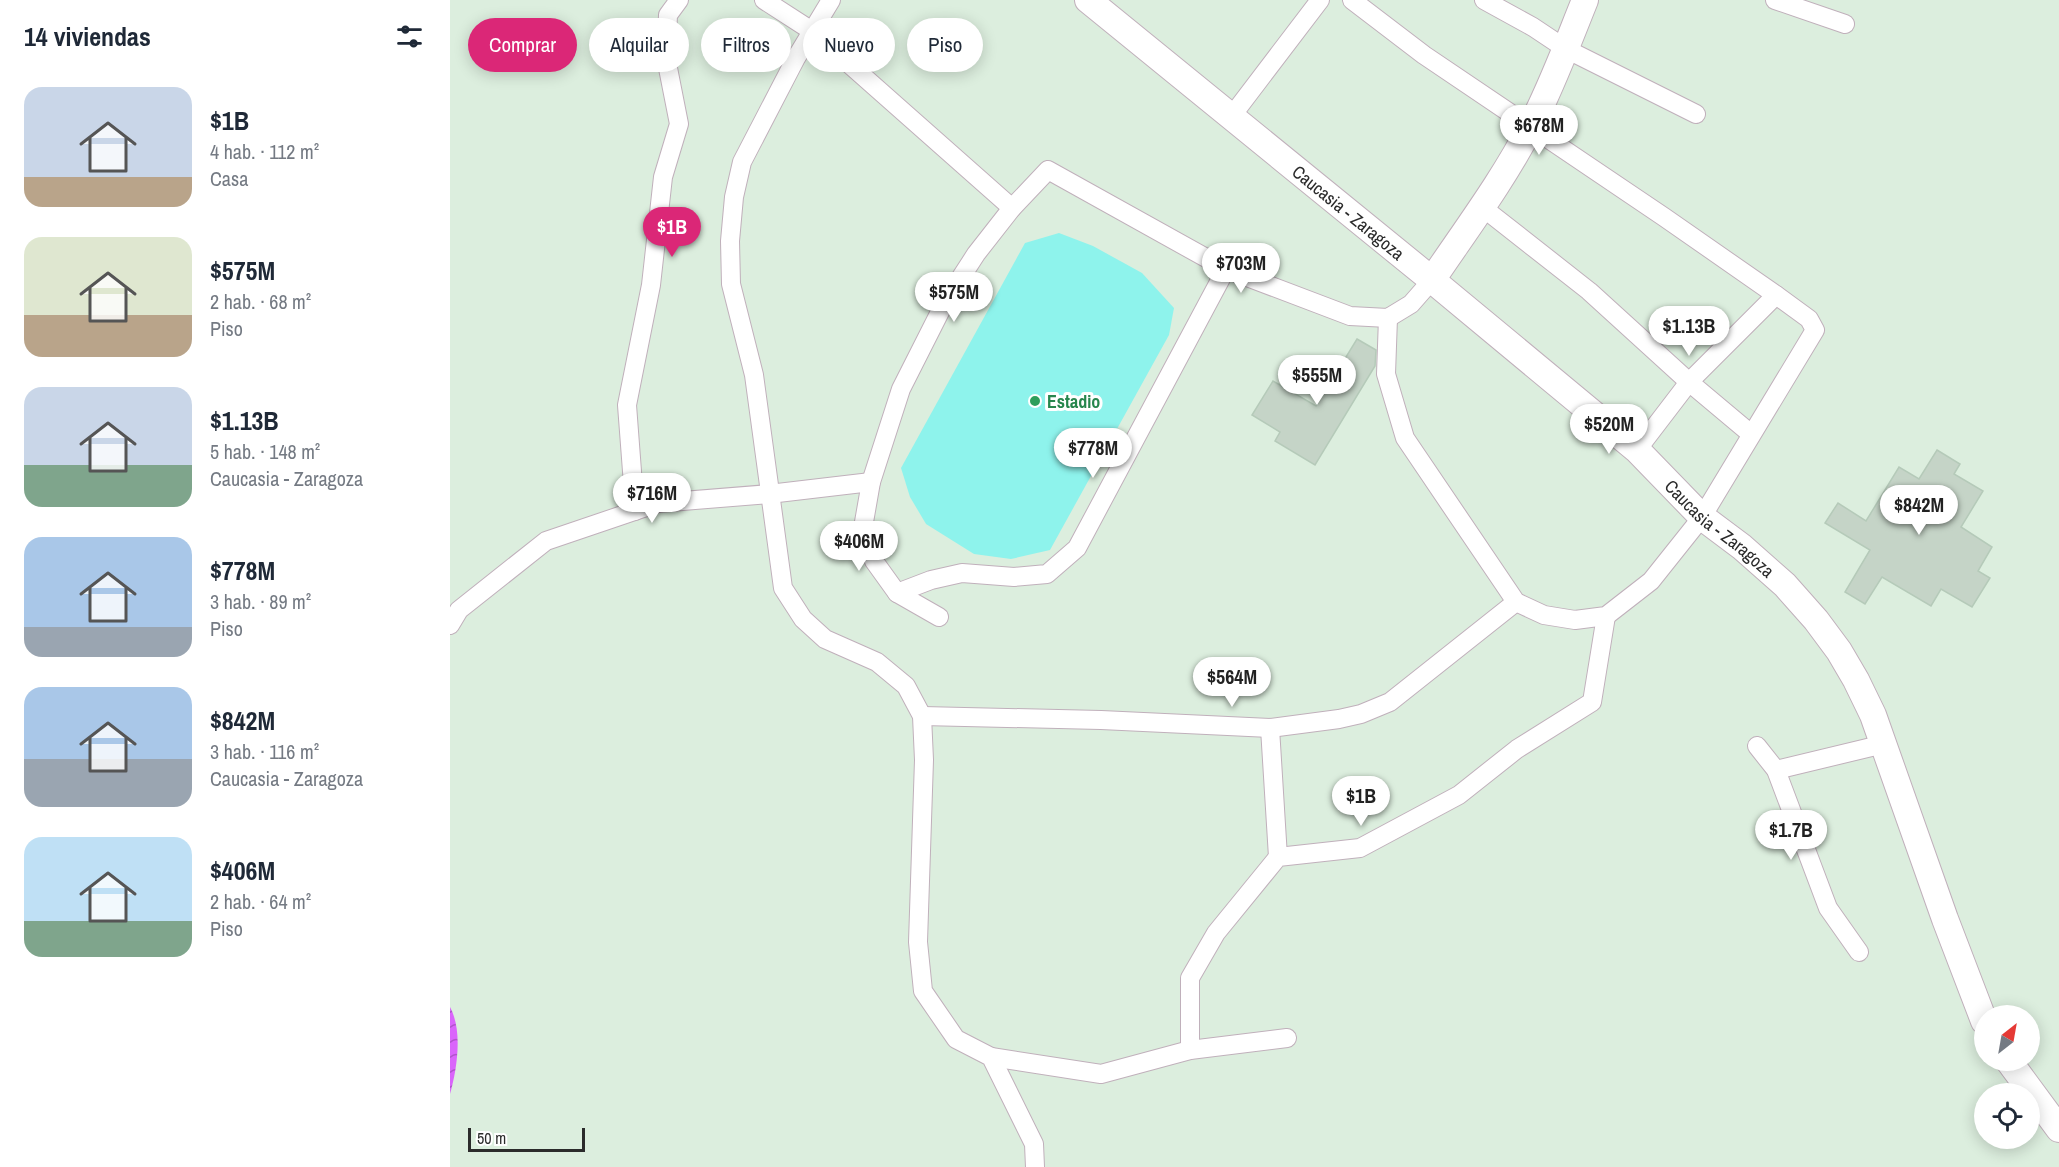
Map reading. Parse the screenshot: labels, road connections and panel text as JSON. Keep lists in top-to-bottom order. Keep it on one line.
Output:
{"streets":{"main road":["Caucasia - Zaragoza"]},"places":["Estadio"],"scale_bar":"50 m","north":"top right","page":{"heading":"14 viviendas","chip":["Comprar","Alquilar","Filtros","Nuevo","Piso"],"list":[{"name":"$1B","note":"4 hab. · 112 m² · Casa"},{"name":"$575M","note":"2 hab. · 68 m² · Piso"},{"name":"$1.13B","note":"5 hab. · 148 m² · Caucasia - Zaragoza"},{"name":"$778M","note":"3 hab. · 89 m² · Piso"},{"name":"$842M","note":"3 hab. · 116 m² · Caucasia - Zaragoza"},{"name":"$406M","note":"2 hab. · 64 m² · Piso"}],"price":["$678M","$1B","$703M","$575M","$1.13B","$555M","$520M","$778M","$716M","$842M","$406M","$564M","$1B","$1.7B"],"scale":"50 m"}}
